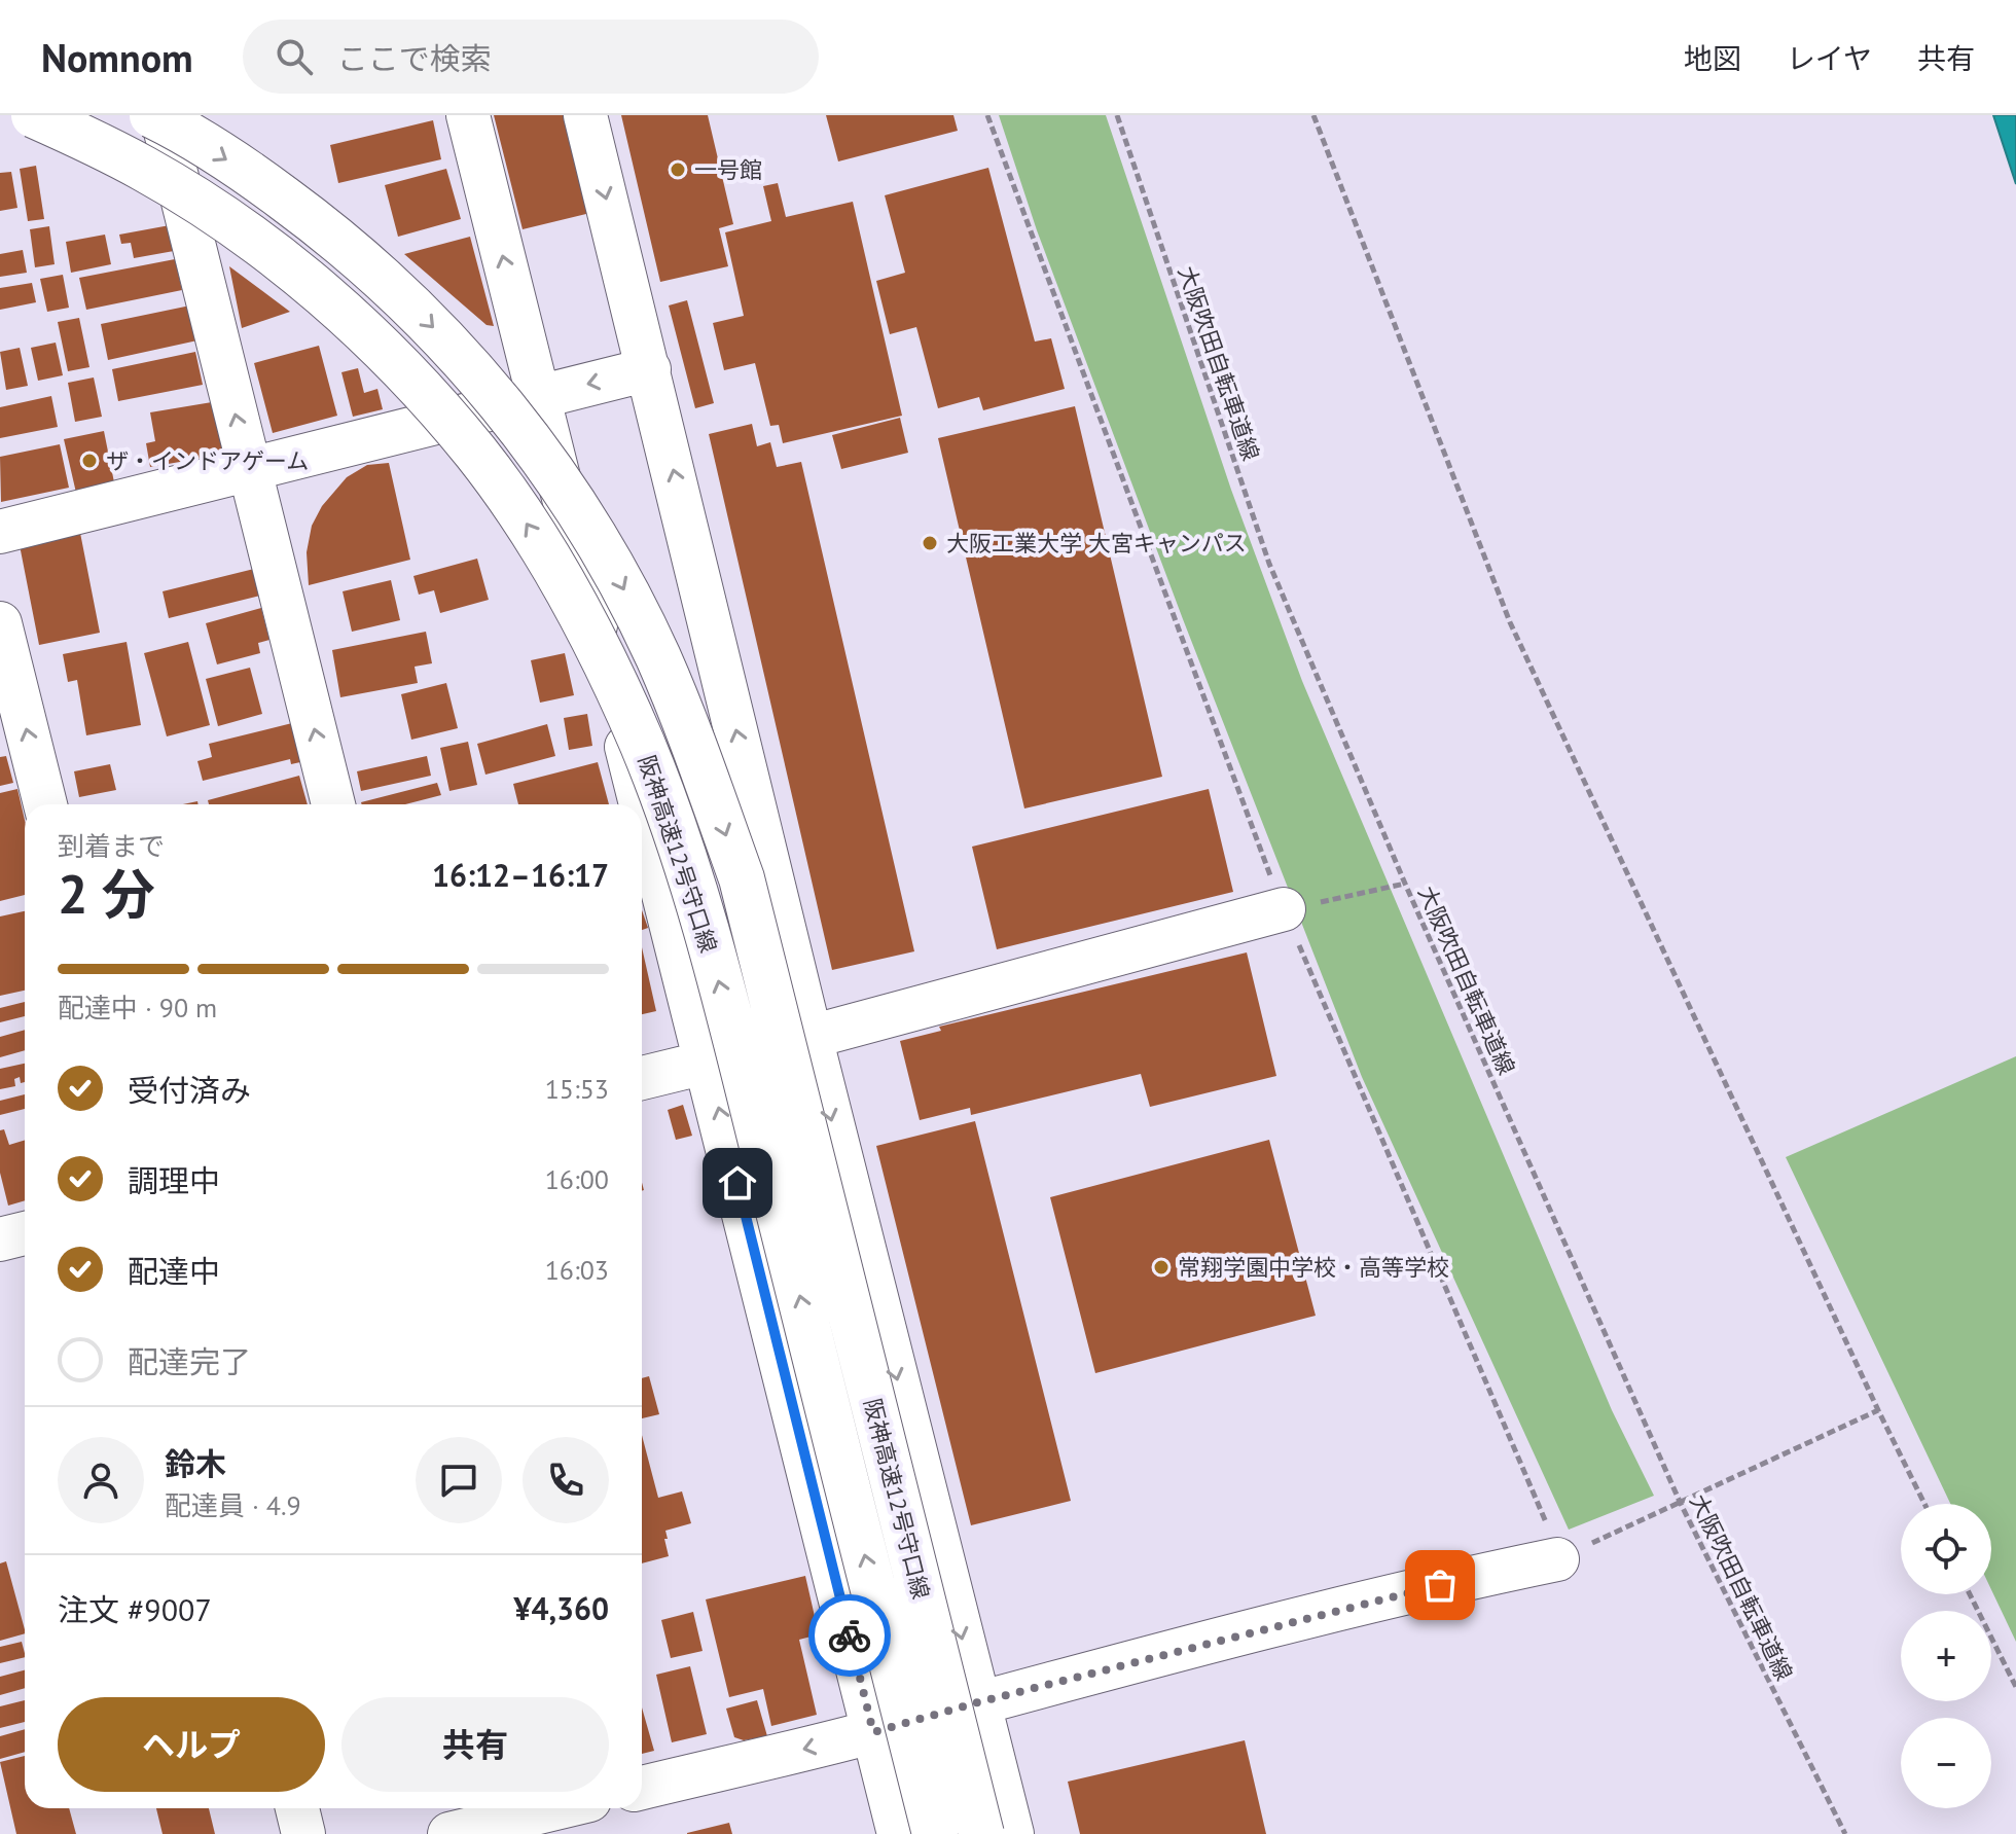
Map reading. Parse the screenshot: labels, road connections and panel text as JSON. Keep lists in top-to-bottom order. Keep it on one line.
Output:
{"streets":{"highway":["阪神高速12号守口線"],"path":["大阪吹田自転車道線"]},"places":["一号館","ザ・インドアゲーム","大阪工業大学 大宮キャンパス","常翔学園中学校・高等学校"],"page":{"header":"Nomnom","search":"ここで検索","nav":["地図","レイヤ","共有"],"heading":["2 分","到着まで","16:12–16:17"],"panel":["鈴木","配達員 · 4.9","注文 #9007","¥4,360"],"bar":"配達中 · 90 m","list":[["受付済み","15:53"],["調理中","16:00"],["配達中","16:03"],"配達完了"],"map_buttons":["+","−"],"buttons":["ヘルプ","共有"]}}
